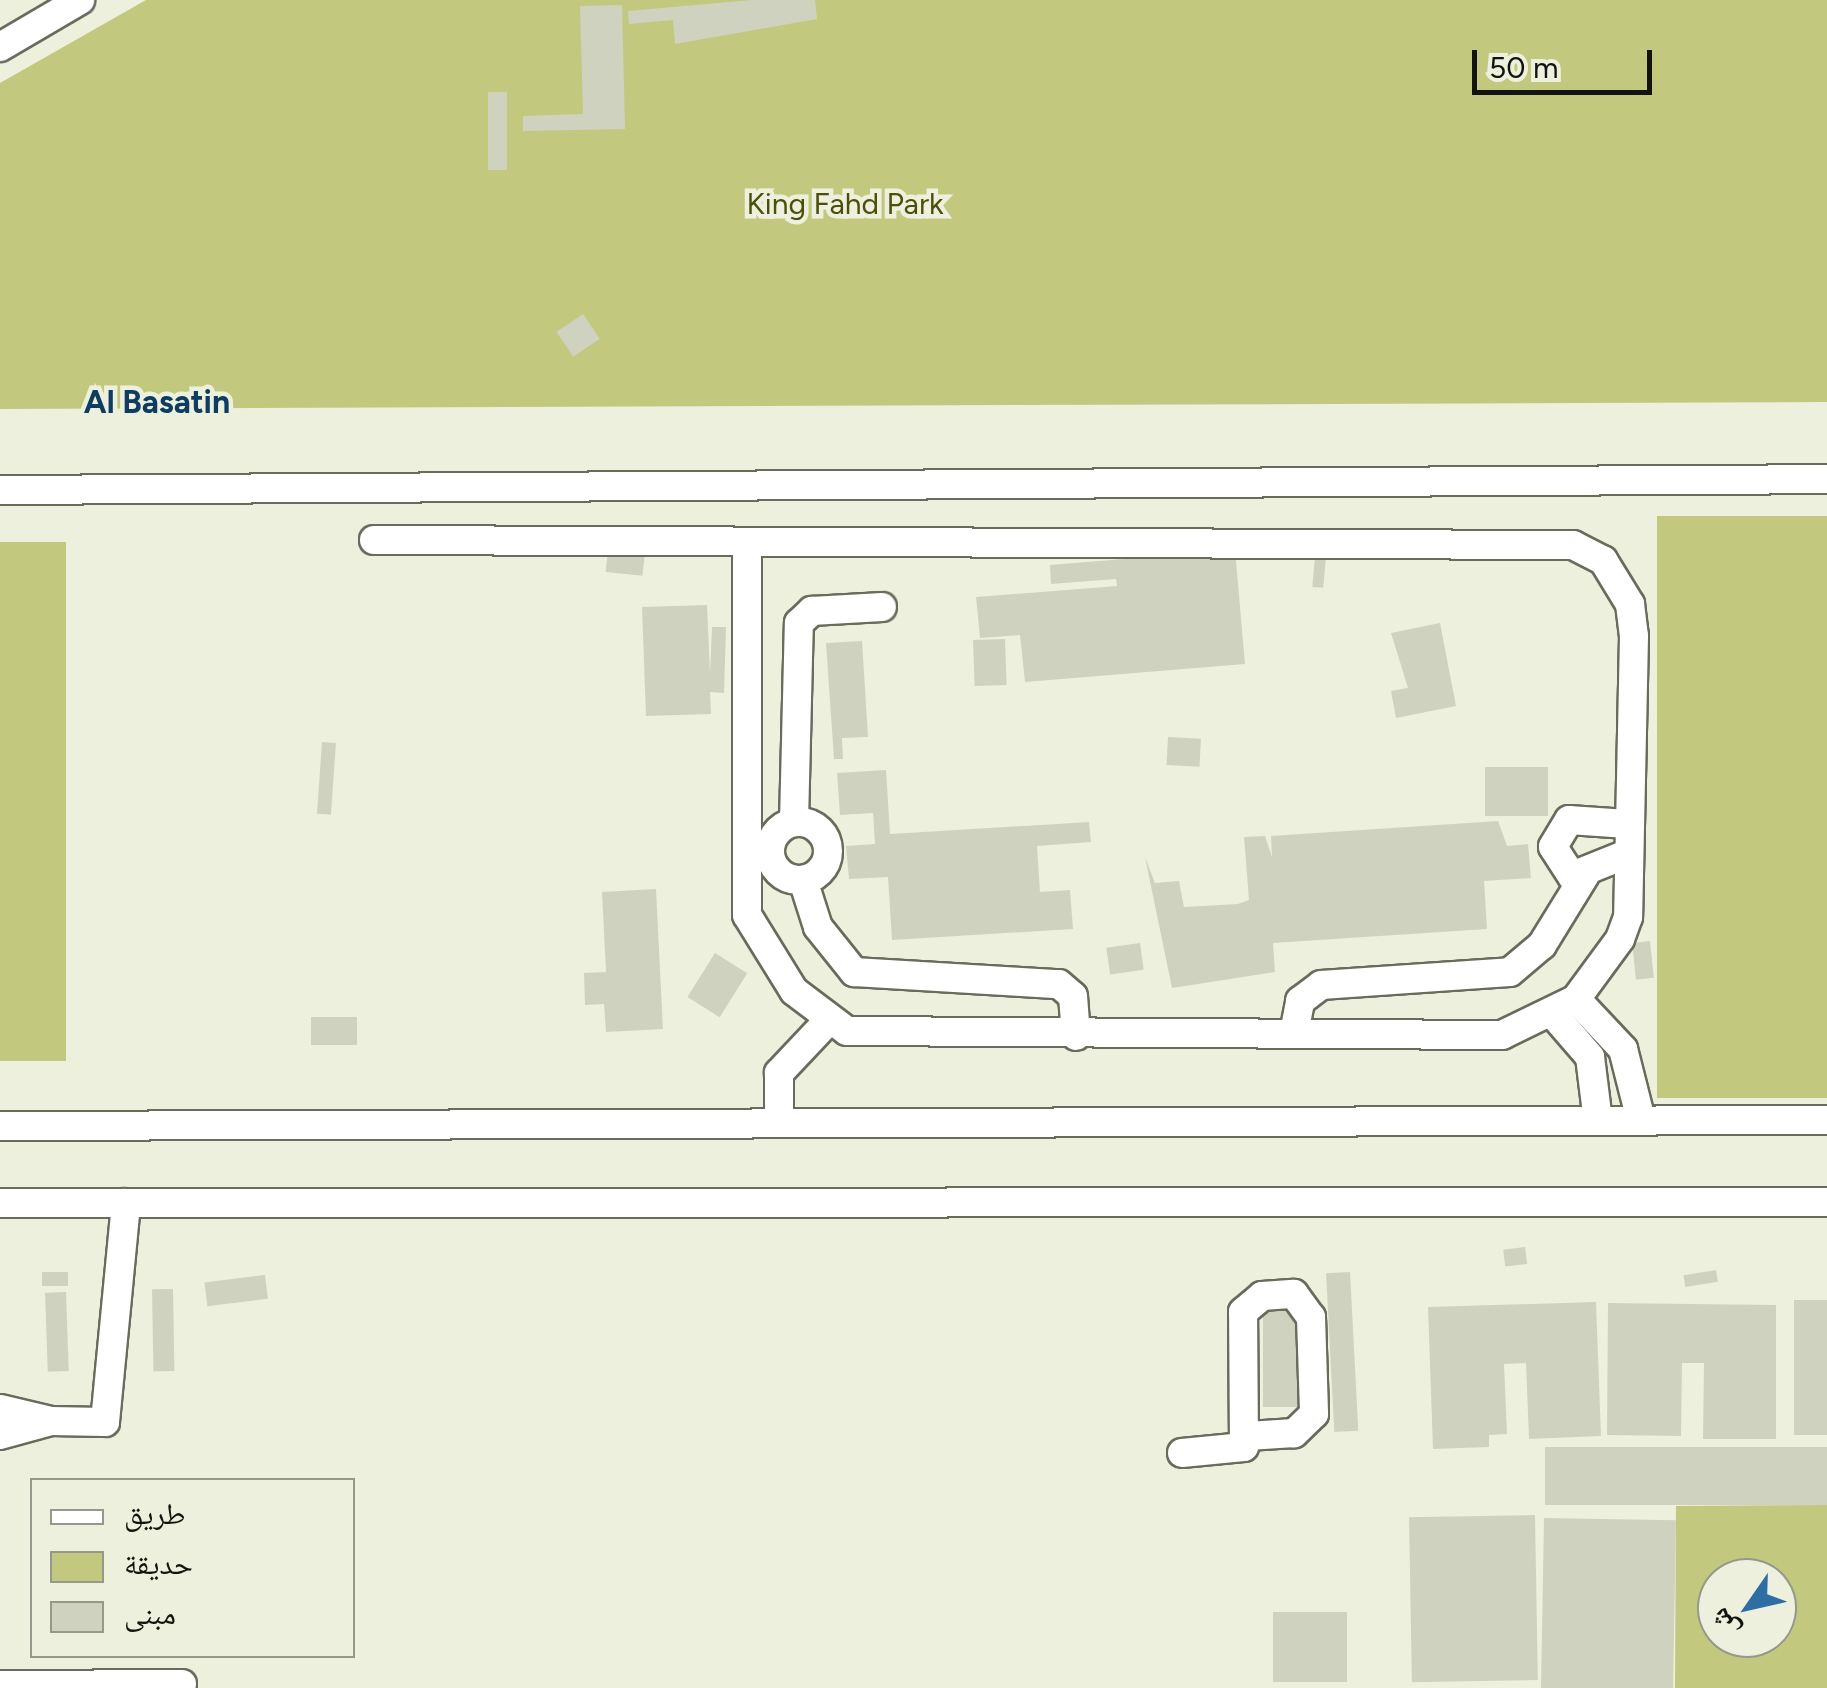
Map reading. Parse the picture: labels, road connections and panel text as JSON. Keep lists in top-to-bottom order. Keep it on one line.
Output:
{"districts":["Al Basatin"],"parks":["King Fahd Park"],"legend":["طريق","حديقة","مبنى"],"scale_bar":"50 m","north":"bottom left"}
